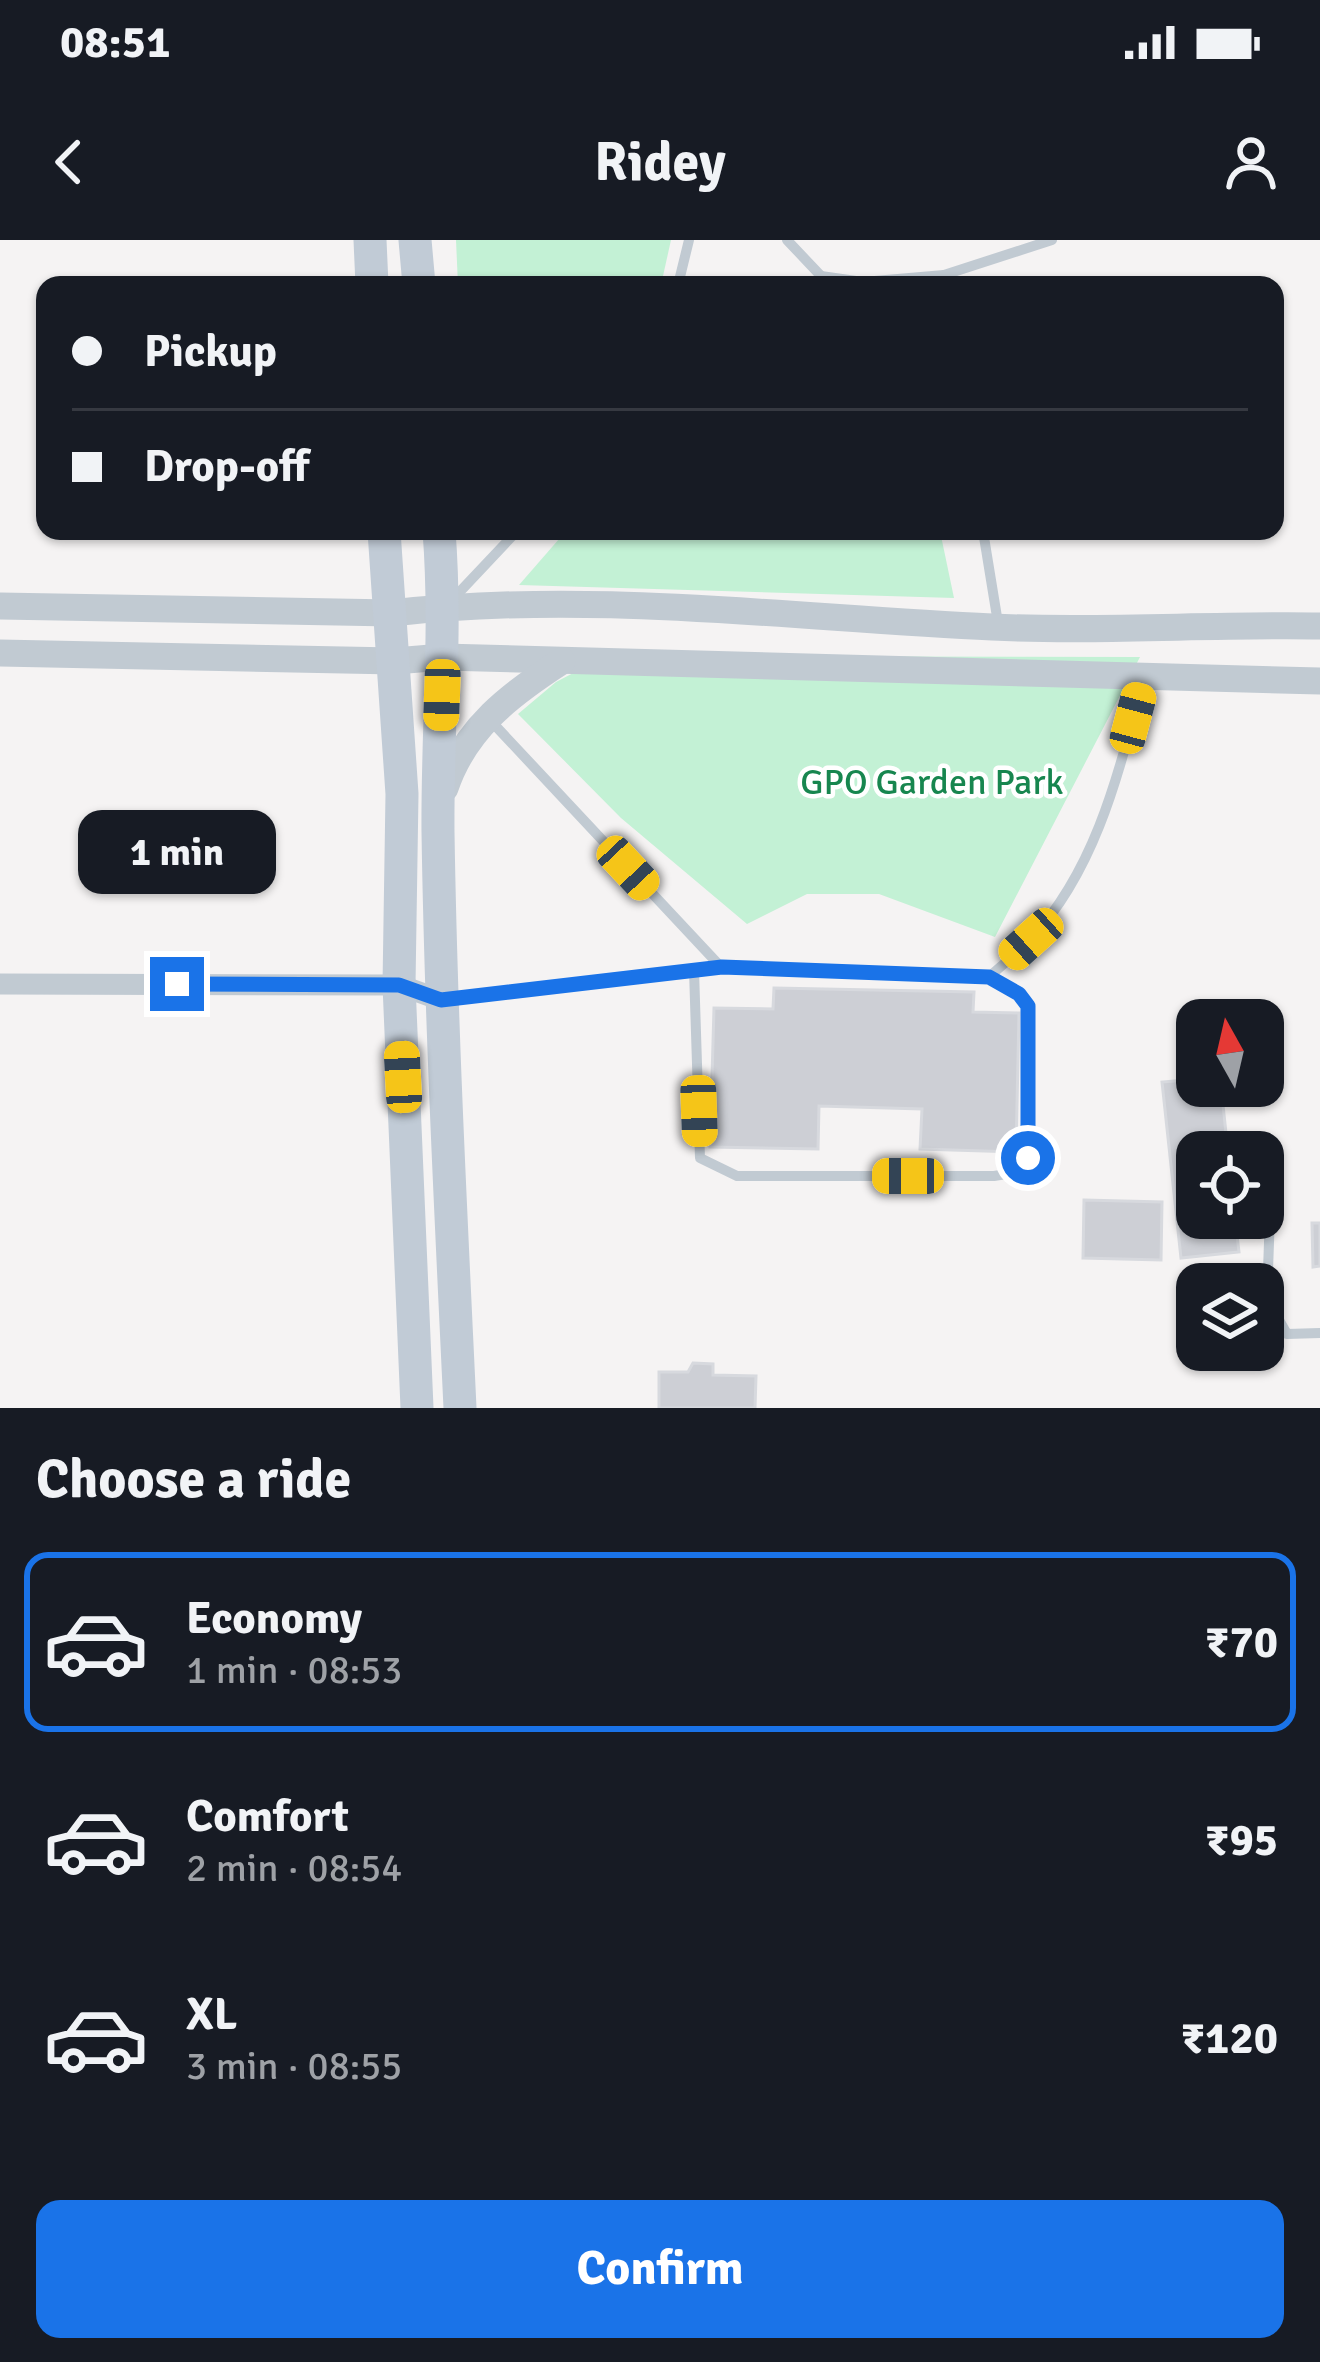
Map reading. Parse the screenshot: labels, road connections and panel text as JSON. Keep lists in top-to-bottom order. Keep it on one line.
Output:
{"parks":["GPO Garden Park"],"north":"top","page":{"status":"08:51","header":"Ridey","banner":["Pickup","Drop-off"],"bubble":"1 min","heading":"Choose a ride","list":[{"name":"Economy","note":"1 min · 08:53","value":"₹70"},{"name":"Comfort","note":"2 min · 08:54","value":"₹95"},{"name":"XL","note":"3 min · 08:55","value":"₹120"}],"buttons":"Confirm"}}
